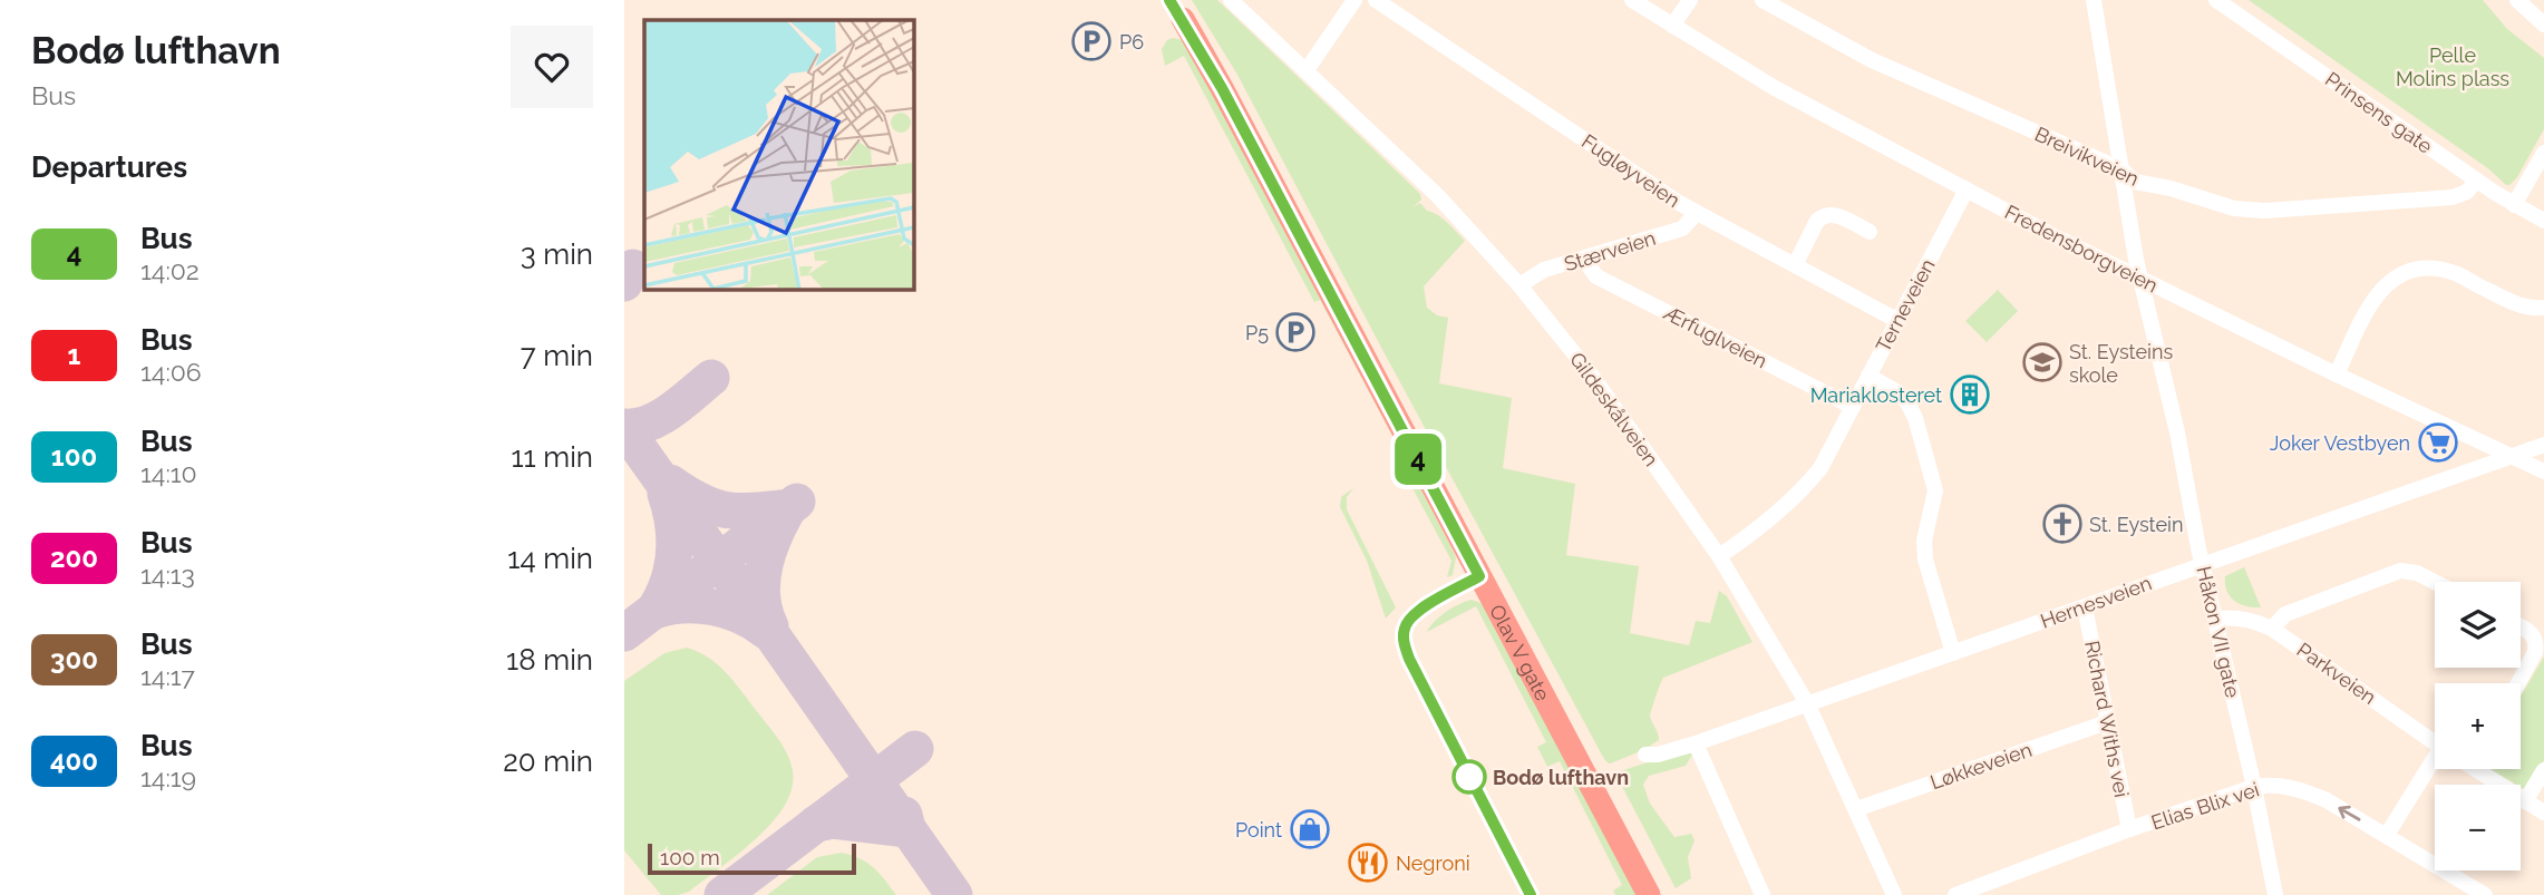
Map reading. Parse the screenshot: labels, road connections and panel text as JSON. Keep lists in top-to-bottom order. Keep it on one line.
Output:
{"streets":{"highway":["Olav V gate"],"street":["Prinsens gate","Breivikveien","Fugløyveien","Fredensborgveien","Stærveien","Terneveien","Ærfuglveien","Gildeskålveien","Hernesveien","Håkon VII gate","Parkveien","Richard Withs vei","Løkkeveien","Elias Blix vei"]},"crossings":[["Prinsens gate","Breivikveien"],["Breivikveien","Håkon VII gate"],["Fugløyveien","Stærveien"],["Fugløyveien","Terneveien"],["Fredensborgveien","Terneveien"],["Fredensborgveien","Hernesveien"],["Fredensborgveien","Håkon VII gate"],["Stærveien","Ærfuglveien"],["Stærveien","Gildeskålveien"],["Terneveien","Ærfuglveien"],["Terneveien","Gildeskålveien"],["Gildeskålveien","Hernesveien"],["Gildeskålveien","Løkkeveien"],["Hernesveien","Håkon VII gate"],["Hernesveien","Richard Withs vei"],["Håkon VII gate","Parkveien"],["Håkon VII gate","Elias Blix vei"],["Richard Withs vei","Løkkeveien"],["Richard Withs vei","Elias Blix vei"]],"parks":["Pelle Molins plass"],"places":{"parking":["P6","P5"],"school or university":["St. Eysteins skole"],"building":["Mariaklosteret"],"supermarket":["Joker Vestbyen"],"church":["St. Eystein"],"other":["Bodø lufthavn"],"shop":["Point"],"restaurant":["Negroni"]},"lines":["bus line 4"],"scale_bar":"100 m","page":{"heading":[["Bodø lufthavn","Bus"],"Departures"],"on_map":"4","list":[{"mark":"4","name":"Bus","note":"14:02","value":"3 min"},{"mark":"1","name":"Bus","note":"14:06","value":"7 min"},{"mark":"100","name":"Bus","note":"14:10","value":"11 min"},{"mark":"200","name":"Bus","note":"14:13","value":"14 min"},{"mark":"300","name":"Bus","note":"14:17","value":"18 min"},{"mark":"400","name":"Bus","note":"14:19","value":"20 min"}],"map_buttons":["+","−"],"scale":"100 m"}}
